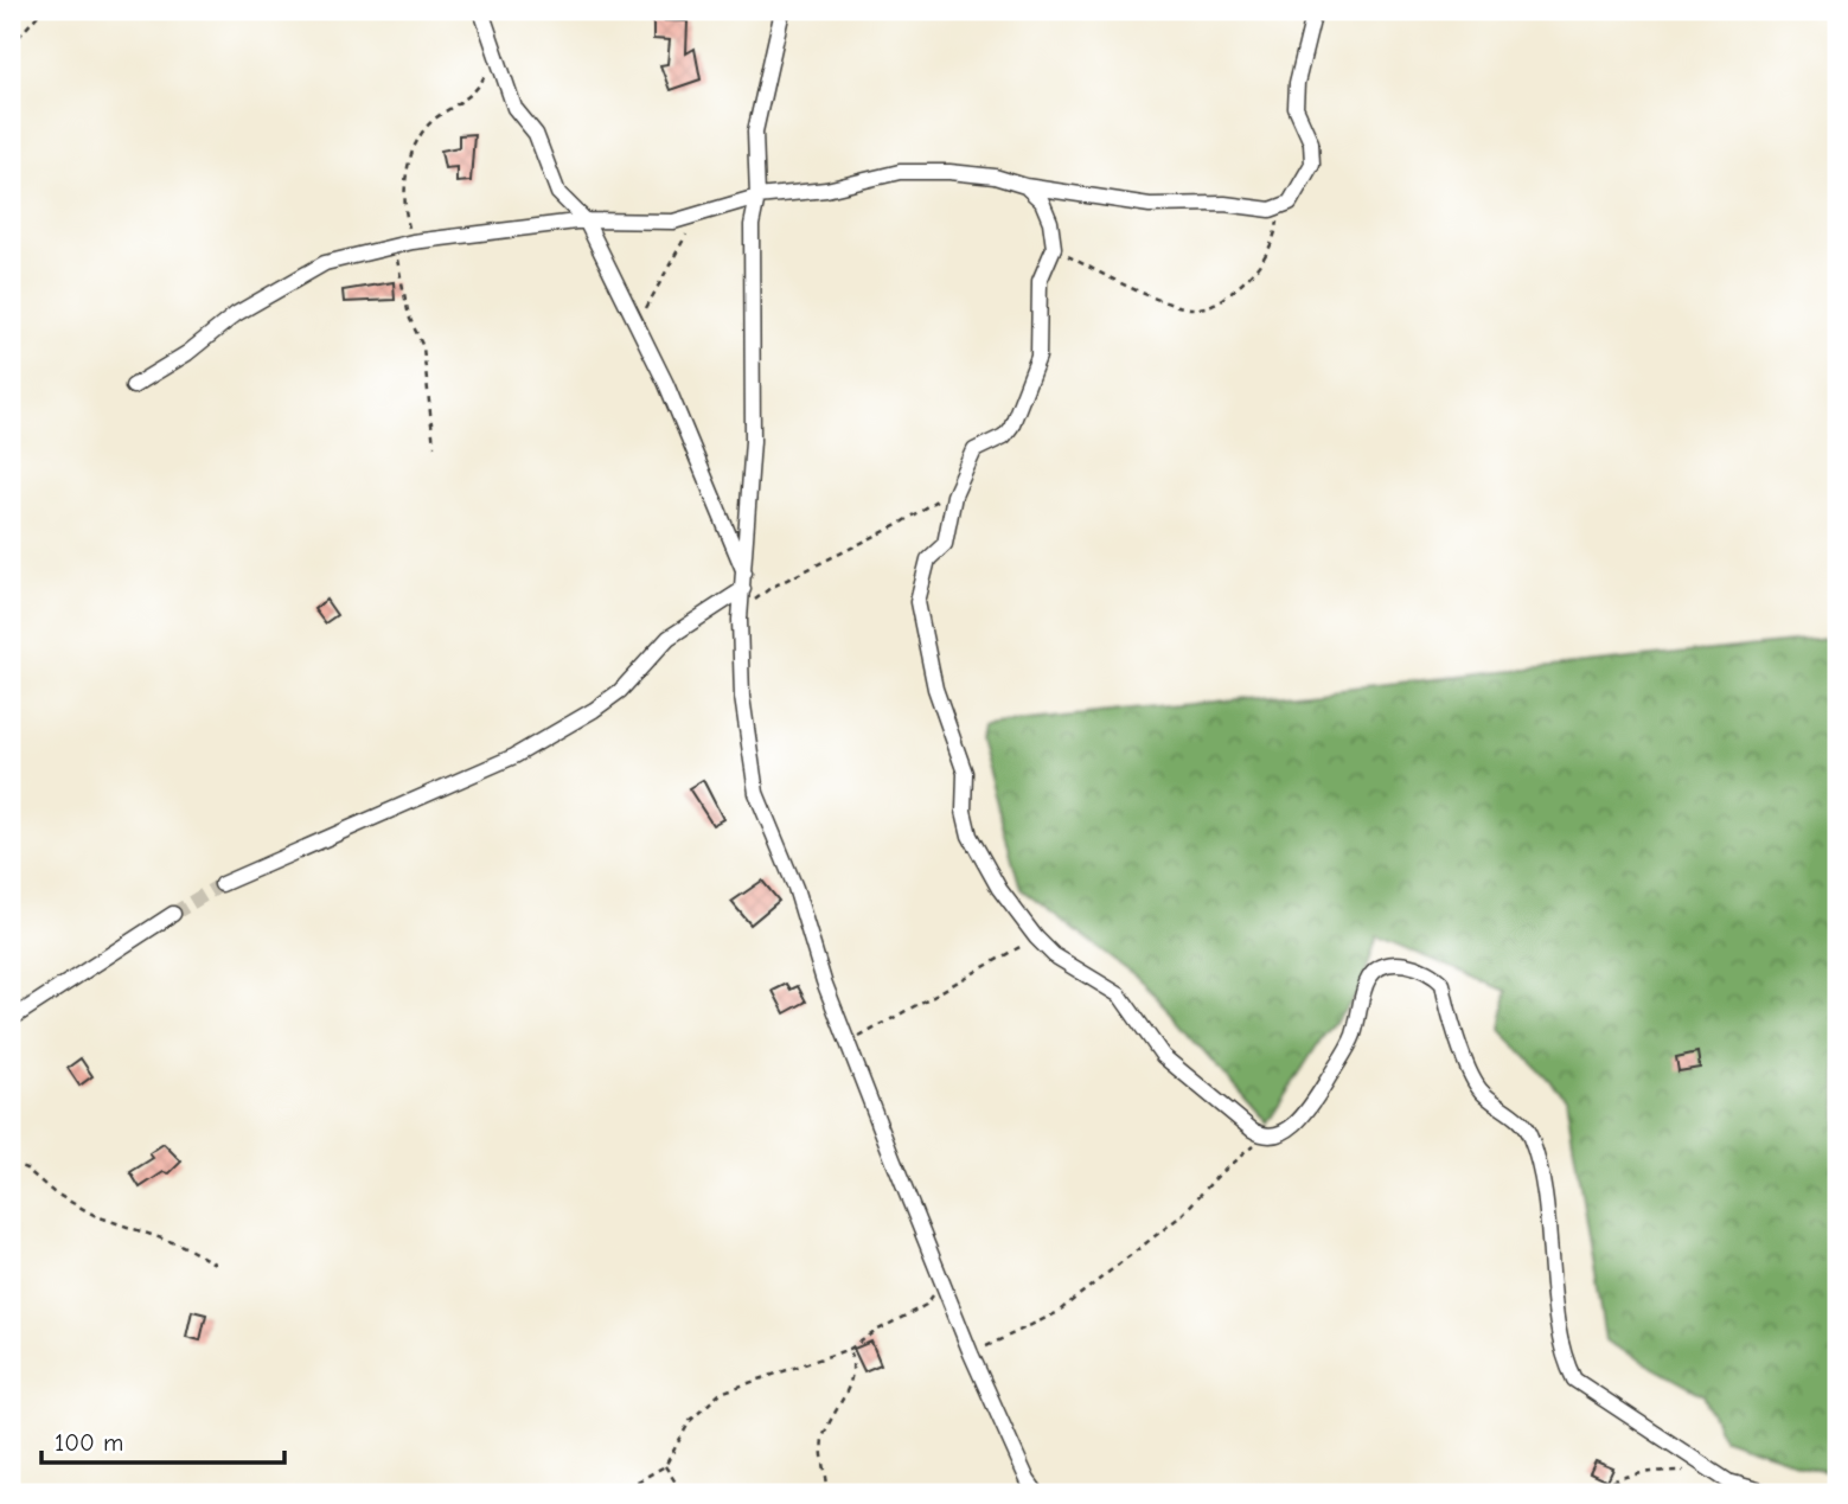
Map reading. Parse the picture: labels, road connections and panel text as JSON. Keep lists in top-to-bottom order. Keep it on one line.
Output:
{"scale_bar":"100 m"}
